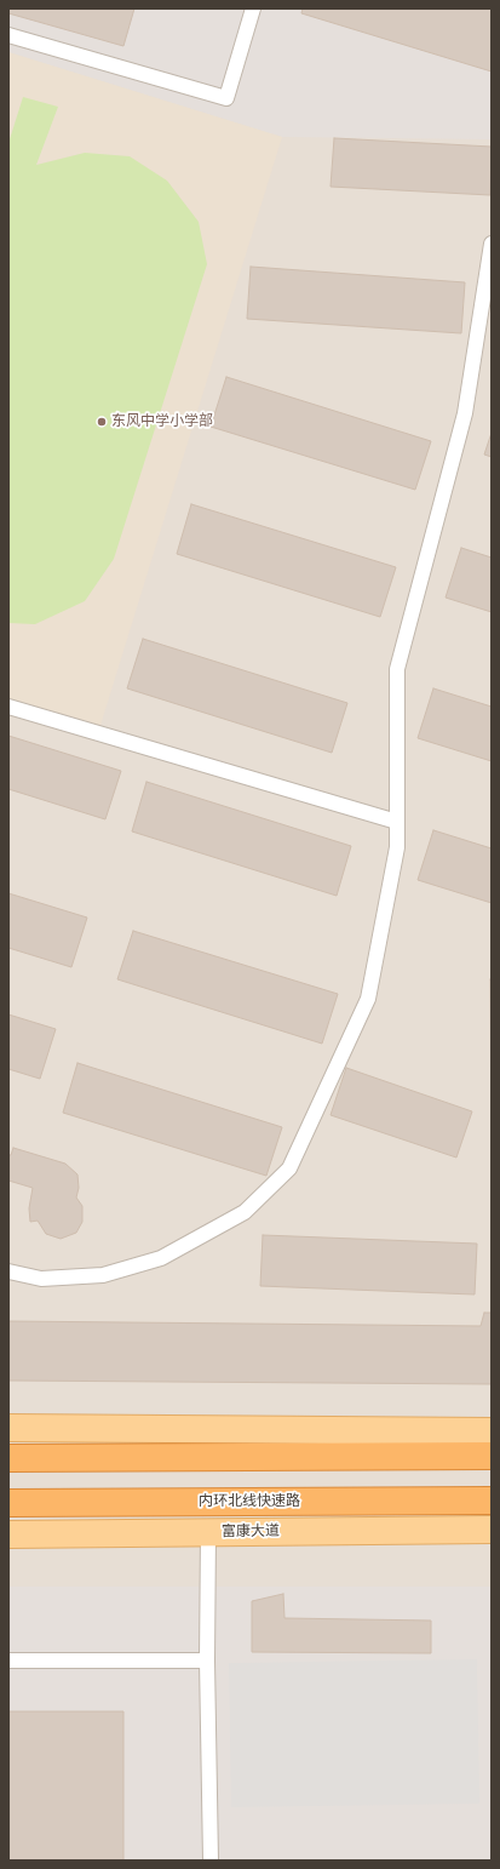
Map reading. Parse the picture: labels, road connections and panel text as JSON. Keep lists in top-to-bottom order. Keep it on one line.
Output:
{"streets":{"highway":["内环北线快速路"],"main road":["富康大道"]},"places":["东风中学小学部"]}
